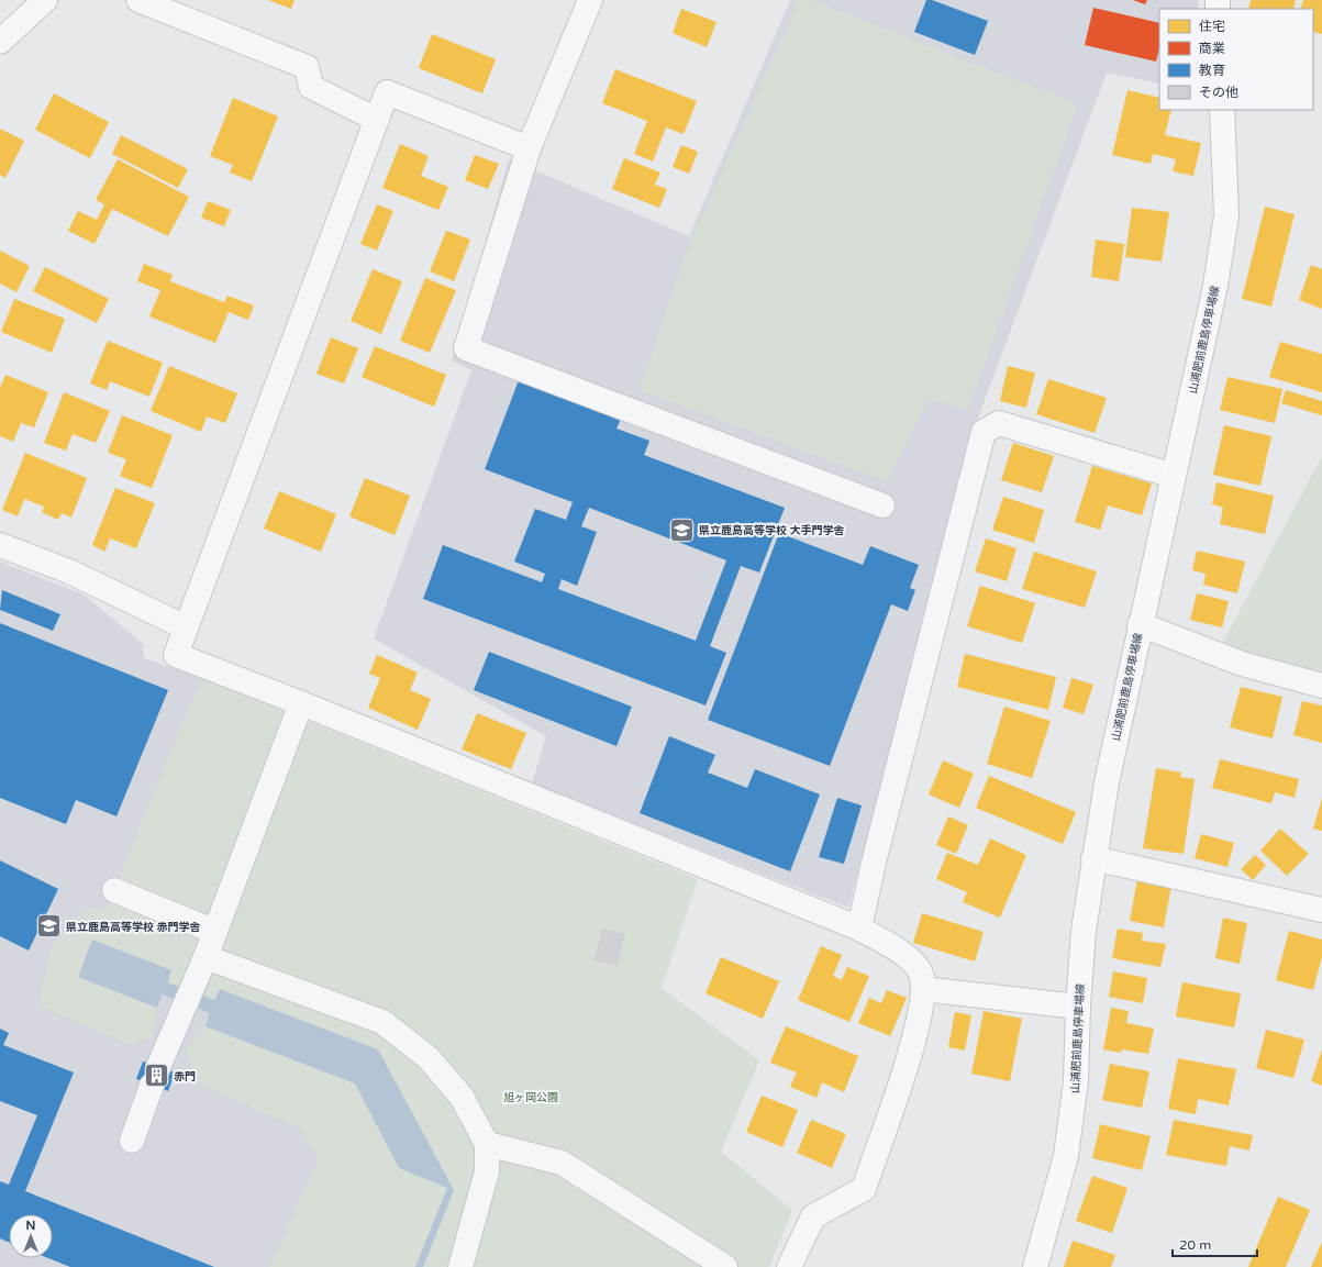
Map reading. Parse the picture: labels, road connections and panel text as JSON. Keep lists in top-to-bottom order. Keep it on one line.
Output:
{"streets":{"main road":["山浦肥前鹿島停車場線"]},"parks":["旭ヶ岡公園"],"places":{"school or university":["県立鹿島高等学校 大手門学舎","県立鹿島高等学校 赤門学舎"],"building":["赤門"]},"legend":["住宅","商業","教育","その他"],"scale_bar":"20 m","north":"top"}
